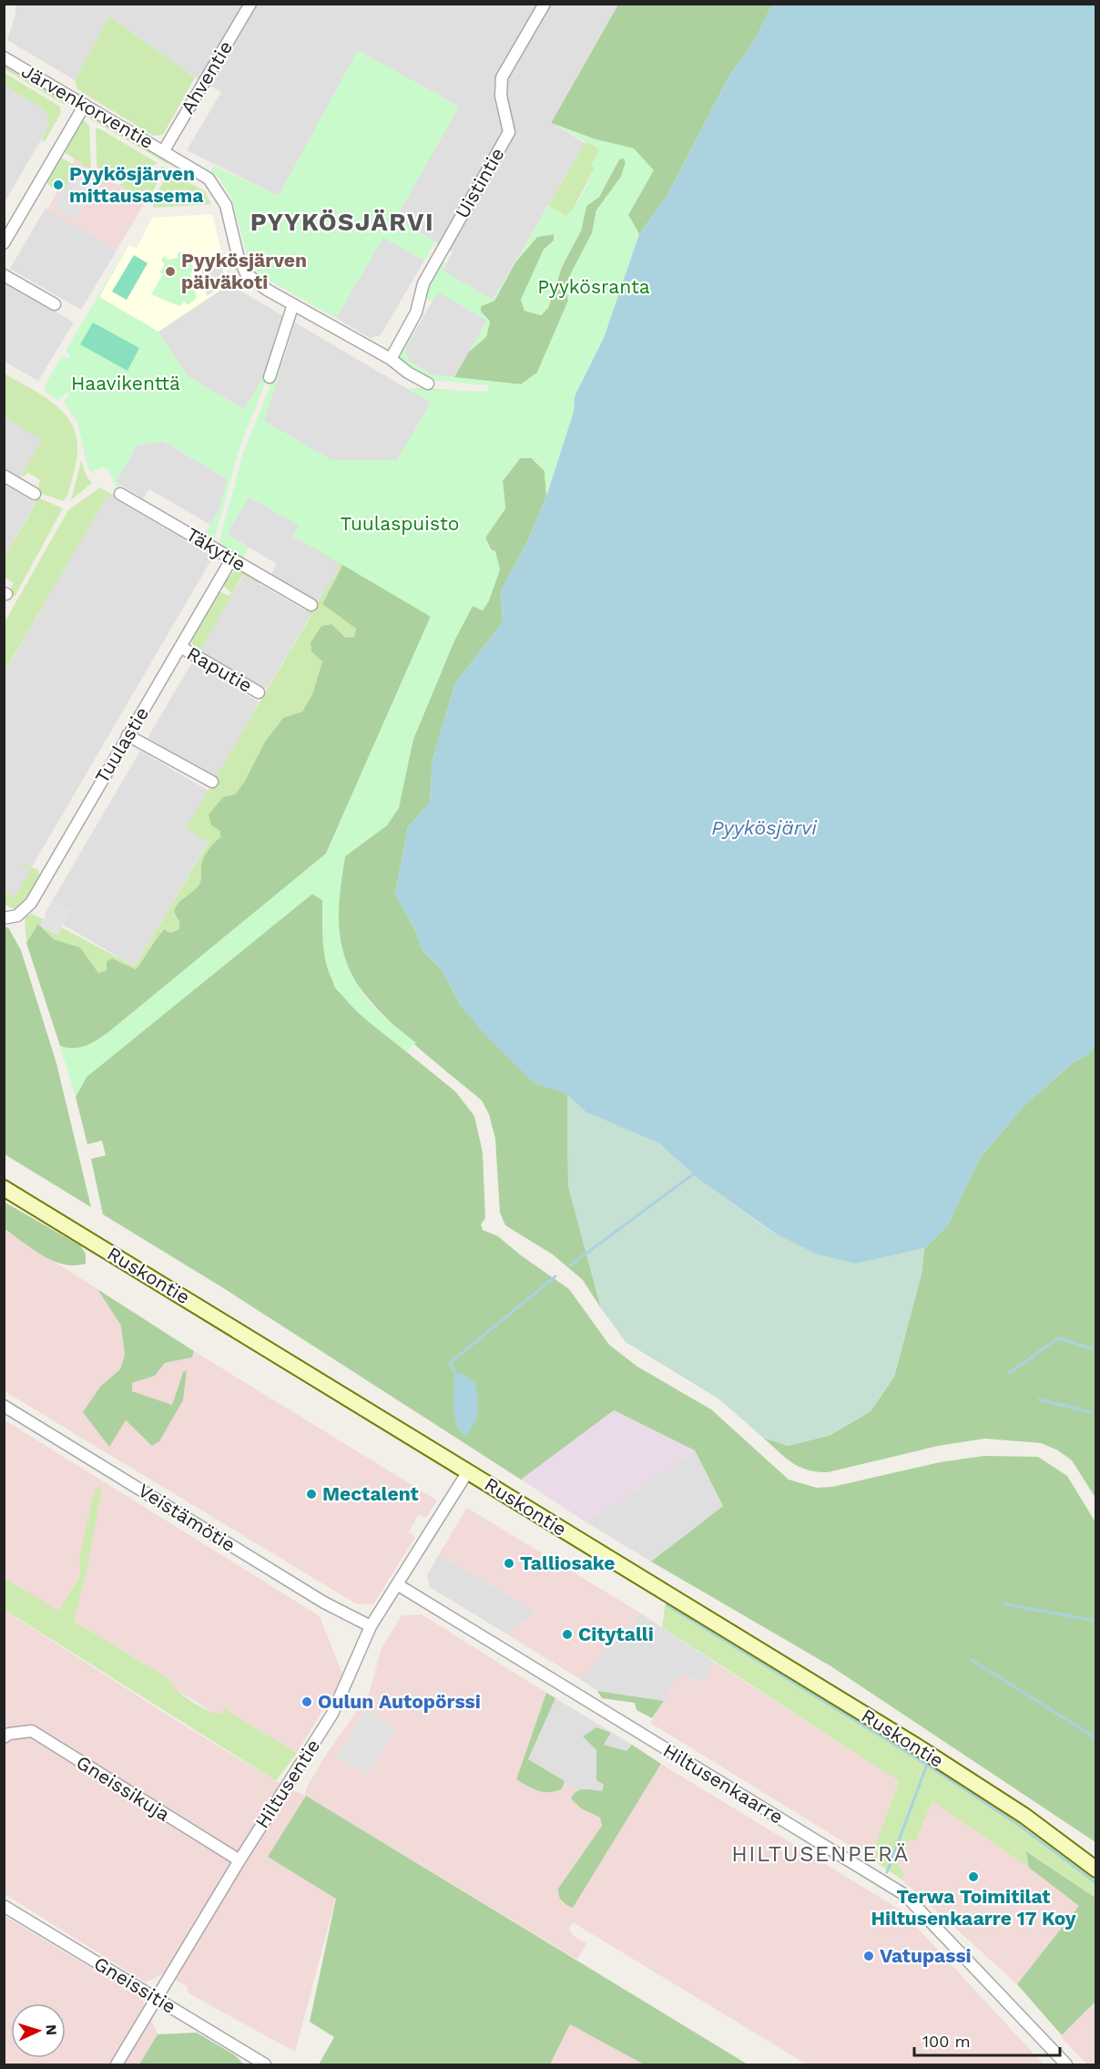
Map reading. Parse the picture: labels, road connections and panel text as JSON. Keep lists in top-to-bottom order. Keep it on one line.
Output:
{"streets":{"main road":["Ruskontie"],"street":["Ahventie","Järvenkorventie","Uistintie","Täkytie","Raputie","Tuulastie","Veistämötie","Hiltusentie","Hiltusenkaarre","Gneissikuja","Gneissitie"]},"crossings":[["Ahventie","Järvenkorventie"],["Järvenkorventie","Uistintie"],["Täkytie","Tuulastie"],["Raputie","Tuulastie"],["Ruskontie","Hiltusentie"],["Veistämötie","Hiltusentie"],["Hiltusentie","Hiltusenkaarre"],["Hiltusentie","Gneissikuja"],["Hiltusentie","Gneissitie"]],"districts":["PYYKÖSJÄRVI","HILTUSENPERÄ"],"water":["Pyykösjärvi"],"parks":["Pyykösranta","Haavikenttä","Tuulaspuisto"],"places":["Pyykösjärven mittausasema","Pyykösjärven päiväkoti","Mectalent","Talliosake","Citytalli","Oulun Autopörssi","Terwa Toimitilat Hiltusenkaarre 17 Koy","Vatupassi"],"scale_bar":"100 m","north":"right"}
